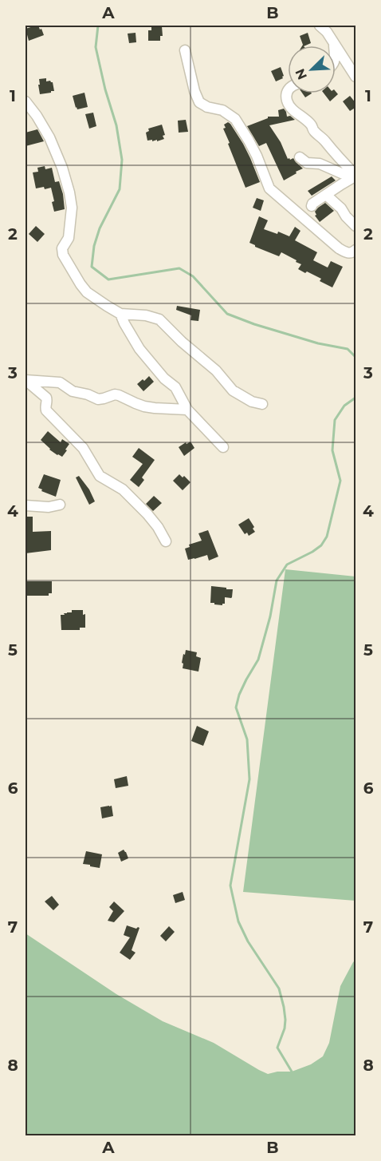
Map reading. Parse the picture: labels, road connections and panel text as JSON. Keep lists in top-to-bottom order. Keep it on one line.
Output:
{"north":"bottom left","grid":{"columns":["A","B"],"rows":["1","2","3","4","5","6","7","8"]}}
